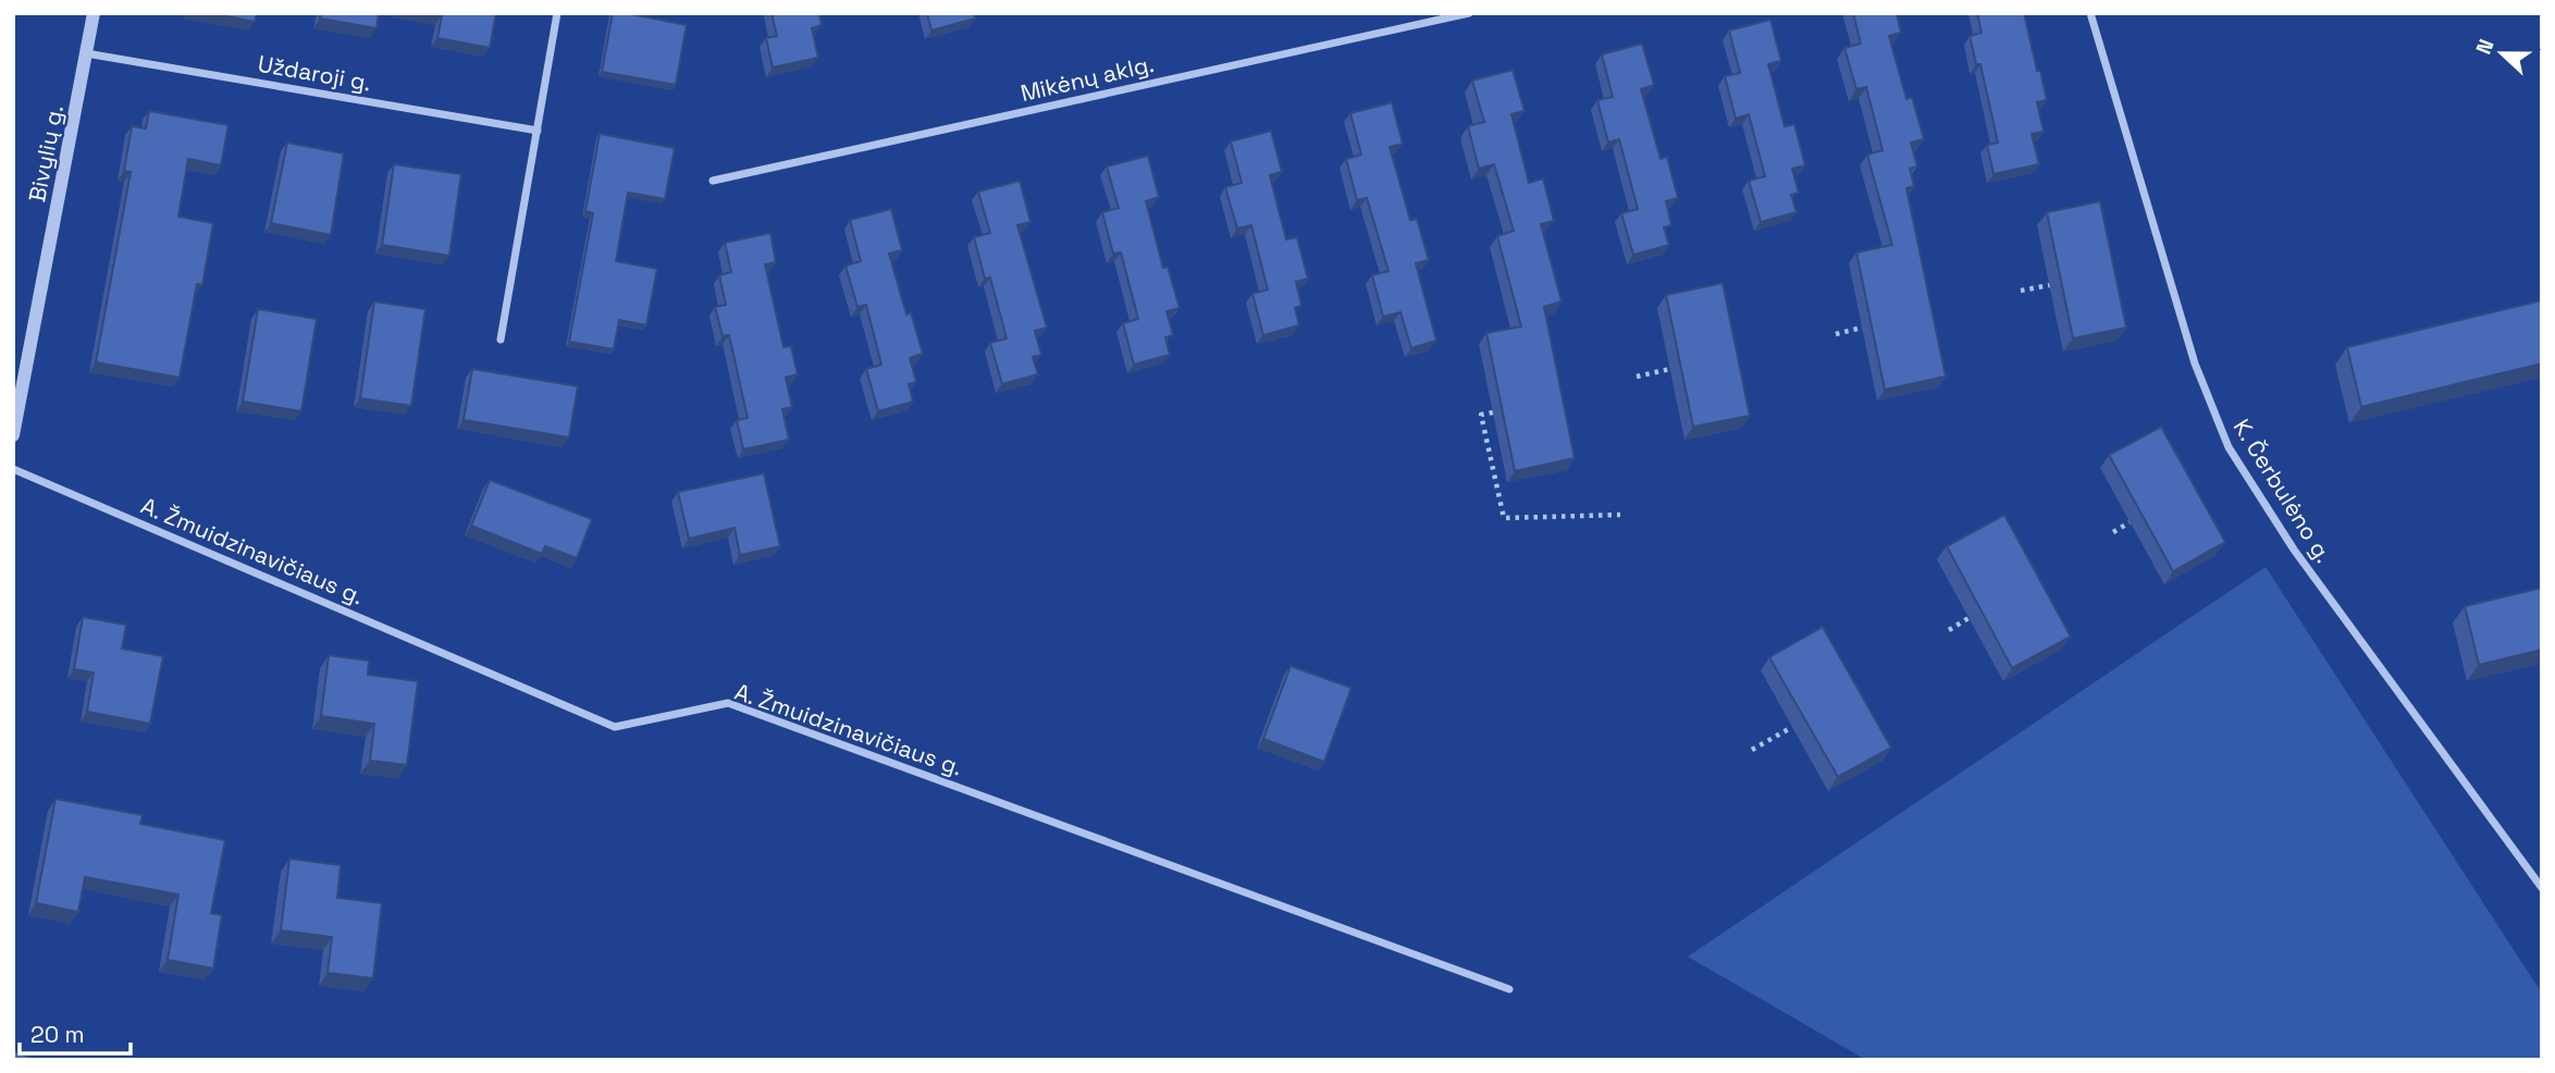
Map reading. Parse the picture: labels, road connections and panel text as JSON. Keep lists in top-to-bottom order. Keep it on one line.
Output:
{"streets":{"street":["Uždaroji g.","Mikėnų aklg.","Bivylių g.","K. Čerbulėno g.","A. Žmuidzinavičiaus g."]},"crossings":[["Uždaroji g.","Bivylių g."]],"scale_bar":"20 m","north":"left"}
